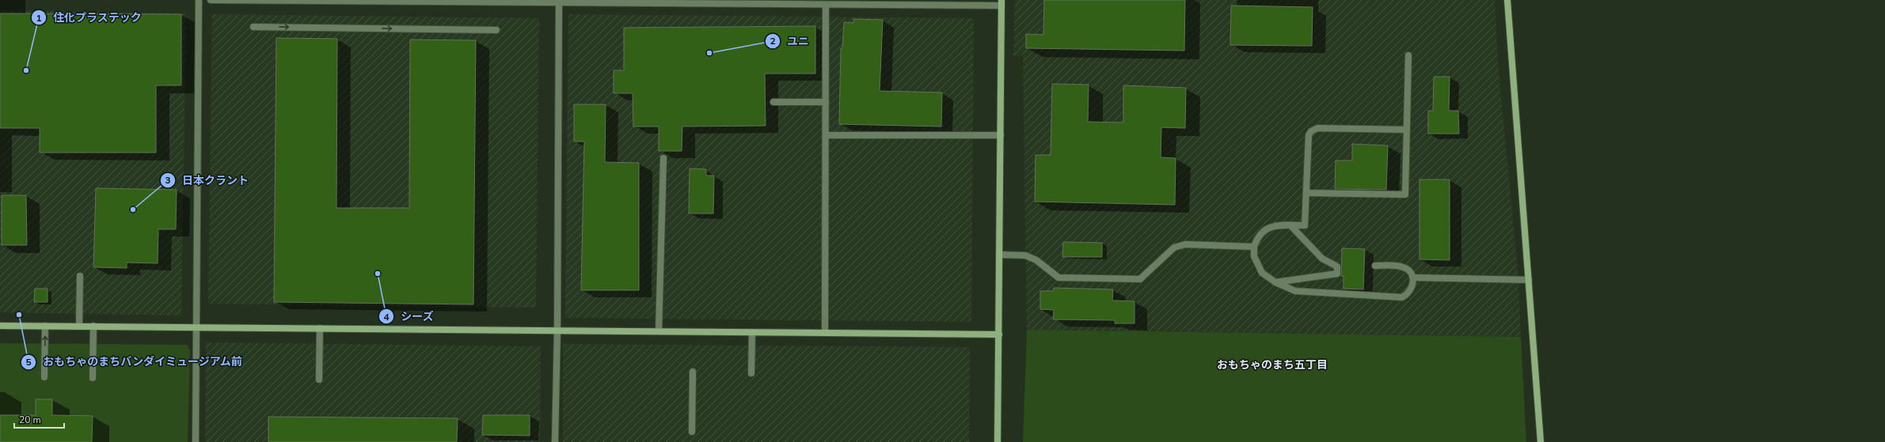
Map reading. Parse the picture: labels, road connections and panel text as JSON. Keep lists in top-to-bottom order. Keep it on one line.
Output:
{"districts":["おもちゃのまち五丁目"],"places":["ユニ","住化プラステック","日本クラント","シーズ","おもちゃのまちバンダイミュージアム前"],"scale_bar":"20 m"}
